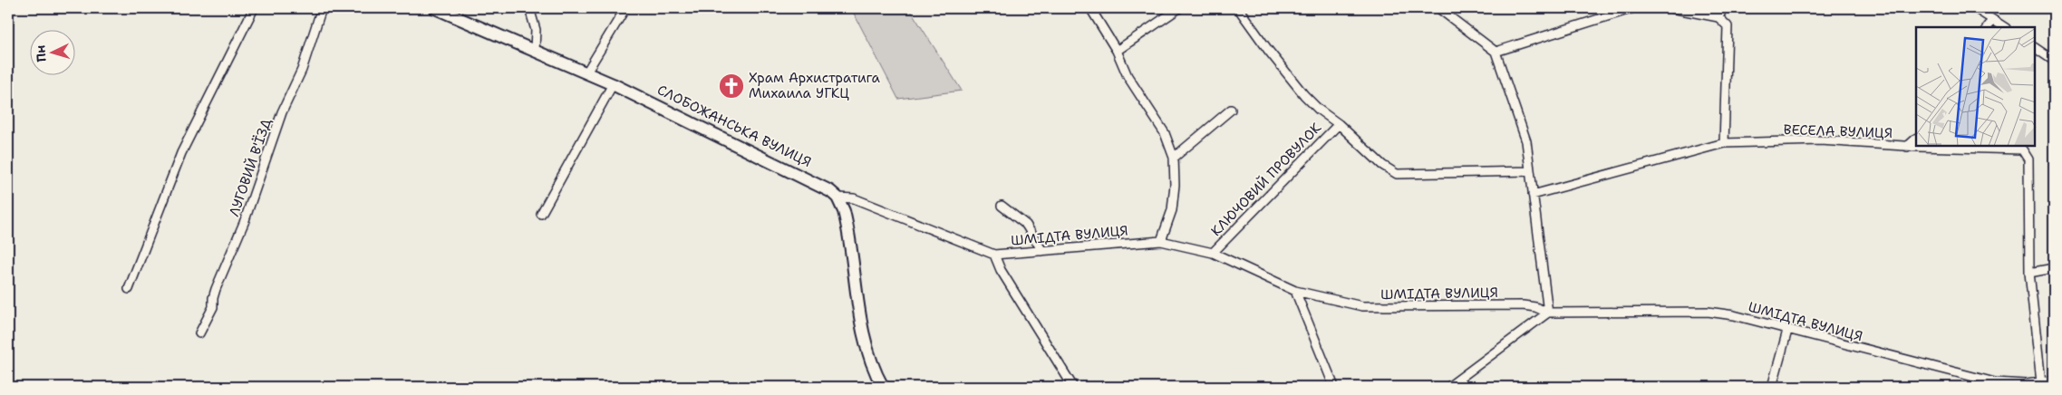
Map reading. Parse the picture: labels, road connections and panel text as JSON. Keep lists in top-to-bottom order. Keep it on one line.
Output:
{"streets":{"street":["СЛОБОЖАНСЬКА ВУЛИЦЯ","ВЕСЕЛА ВУЛИЦЯ","ЛУГОВИЙ В'ЇЗД","КЛЮЧОВИЙ ПРОВУЛОК","ШМІДТА ВУЛИЦЯ"]},"crossings":[["СЛОБОЖАНСЬКА ВУЛИЦЯ","ШМІДТА ВУЛИЦЯ"],["ВЕСЕЛА ВУЛИЦЯ","ШМІДТА ВУЛИЦЯ"],["КЛЮЧОВИЙ ПРОВУЛОК","ШМІДТА ВУЛИЦЯ"]],"places":{"church":["Храм Архистратига Михаила УГКЦ"]},"north":"left"}
